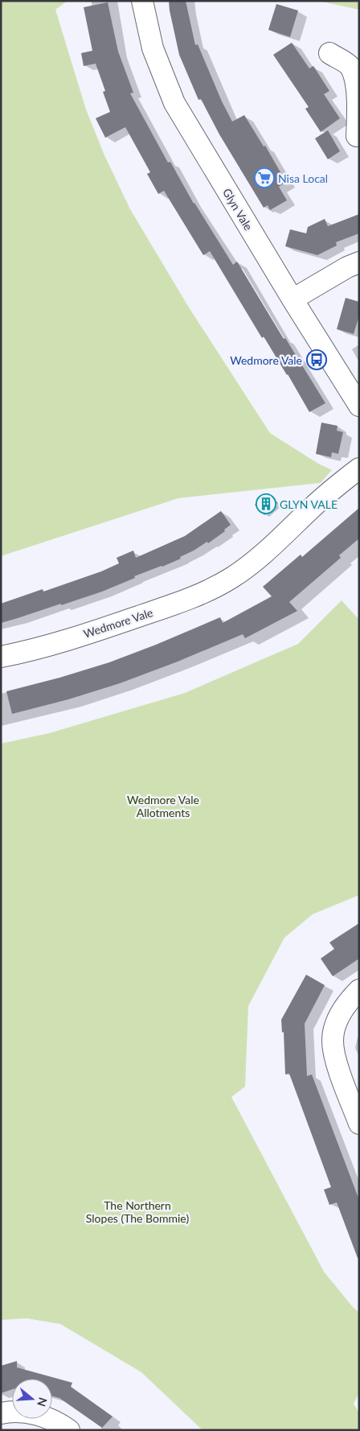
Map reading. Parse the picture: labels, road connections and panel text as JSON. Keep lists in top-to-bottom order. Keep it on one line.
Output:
{"streets":{"street":["Glyn Vale","Wedmore Vale"]},"parks":["Wedmore Vale Allotments","The Northern Slopes (The Bommie)"],"places":{"supermarket":["Nisa Local"],"bus stop":["Wedmore Vale"],"building":["GLYN VALE"]},"north":"right"}
